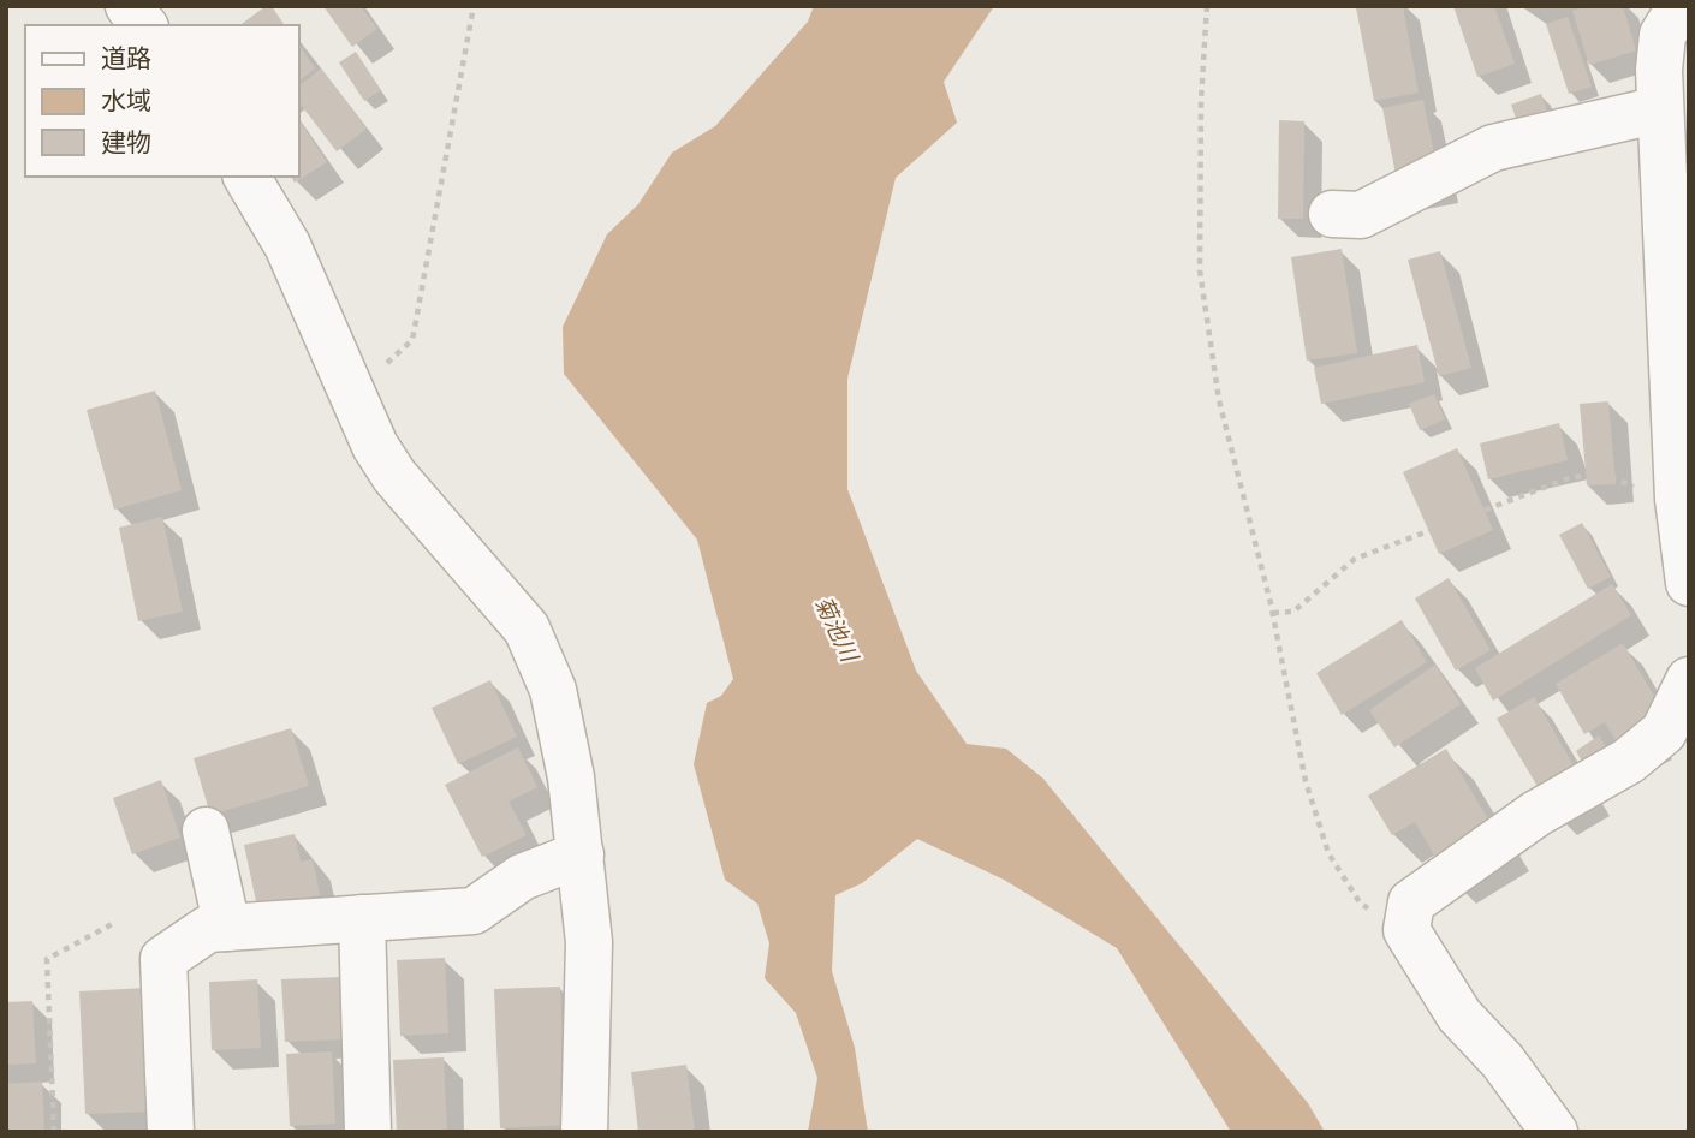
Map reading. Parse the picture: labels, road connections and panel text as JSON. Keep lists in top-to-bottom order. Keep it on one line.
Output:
{"water":["菊池川"],"legend":["道路","水域","建物"]}
